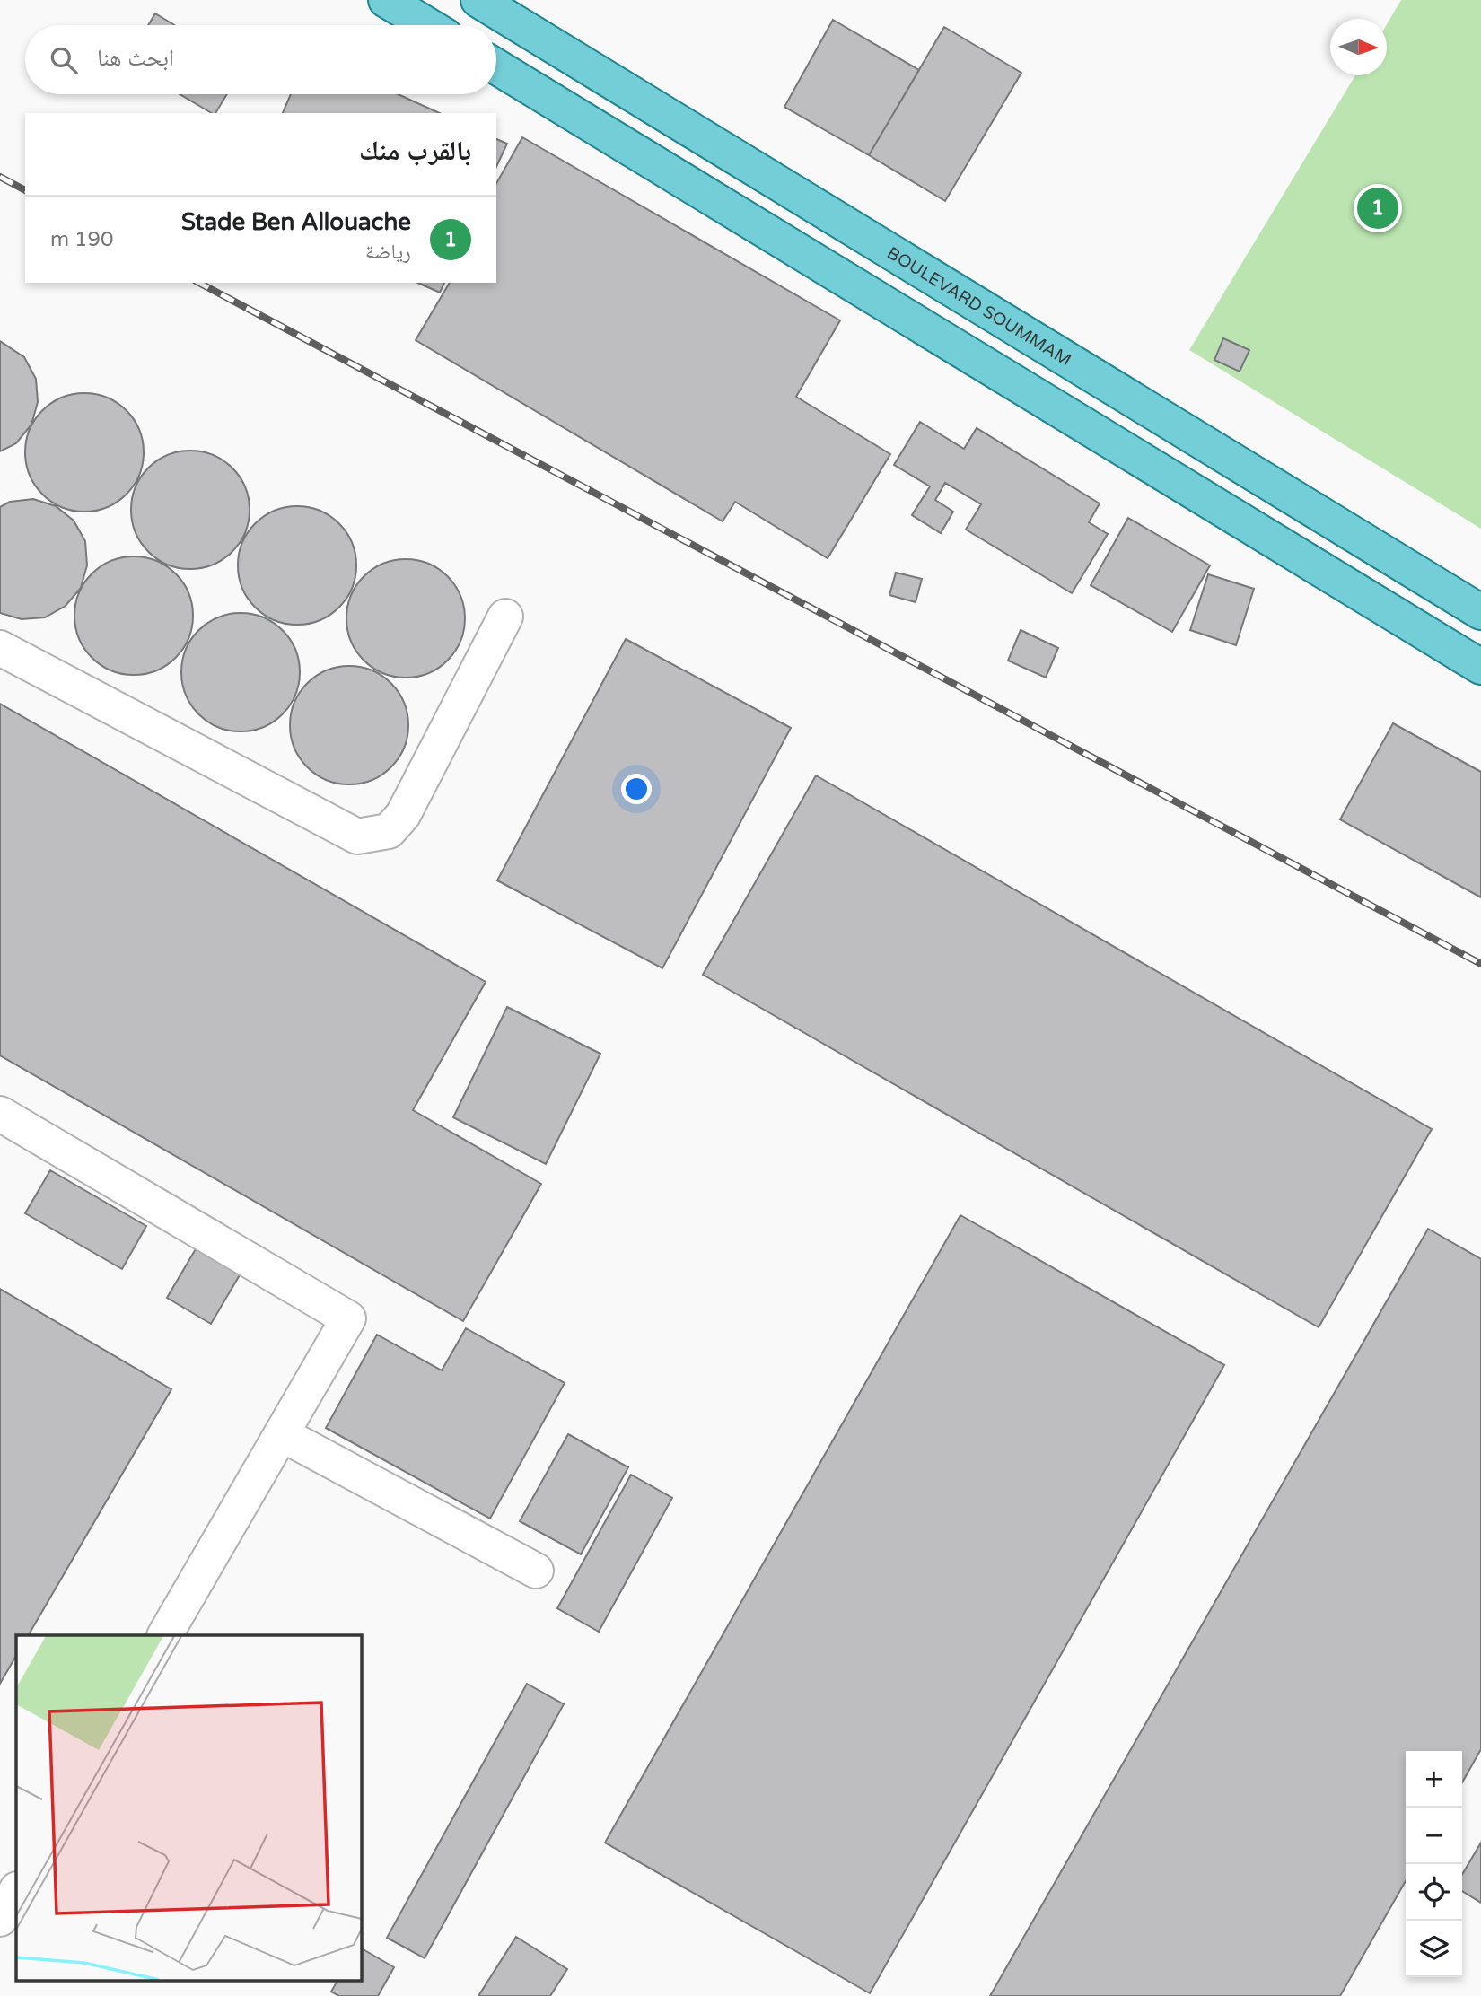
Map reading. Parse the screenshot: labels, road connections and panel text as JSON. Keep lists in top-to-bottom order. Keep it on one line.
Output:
{"streets":{"main road":["BOULEVARD SOUMMAM"]},"north":"right","page":{"search":"ابحث هنا","heading":"بالقرب منك","pins":"1","list":[{"mark":"1","name":"Stade Ben Allouache","note":"رياضة","value":"190 m"}],"map_buttons":["+","−"]}}
